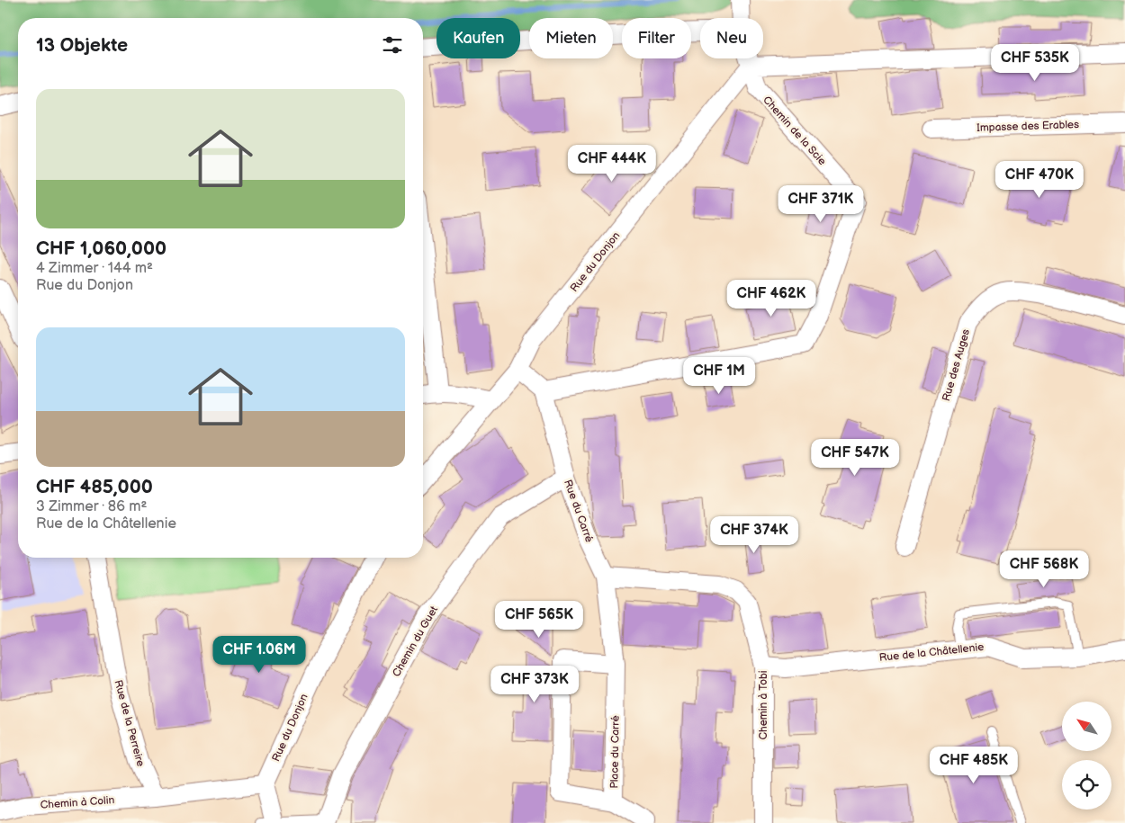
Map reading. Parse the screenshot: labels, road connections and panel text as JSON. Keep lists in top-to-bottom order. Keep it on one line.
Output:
{"streets":{"street":["Impasse des Erables","Chemin de la Scie","Rue du Donjon","Rue des Auges","Rue du Carré","Chemin du Guet","Rue de la Châtellenie","Chemin à Tobi","Rue de la Perreire","Place du Carré","Chemin à Colin"]},"crossings":[["Chemin de la Scie","Rue du Donjon"],["Chemin de la Scie","Rue du Carré"],["Rue du Carré","Chemin du Guet"],["Rue du Carré","Chemin à Tobi"],["Rue du Carré","Place du Carré"],["Rue de la Châtellenie","Chemin à Tobi"],["Rue de la Perreire","Chemin à Colin"]],"north":"top left","page":{"chip":["Kaufen","Mieten","Filter","Neu"],"heading":"13 Objekte","price":["CHF 535K","CHF 444K","CHF 470K","CHF 371K","CHF 462K","CHF 1M","CHF 547K","CHF 374K","CHF 568K","CHF 565K","CHF 1.06M","CHF 373K","CHF 485K"],"list":[{"name":"CHF 1,060,000","note":"4 Zimmer · 144 m² · Rue du Donjon"},{"name":"CHF 485,000","note":"3 Zimmer · 86 m² · Rue de la Châtellenie"}]}}
